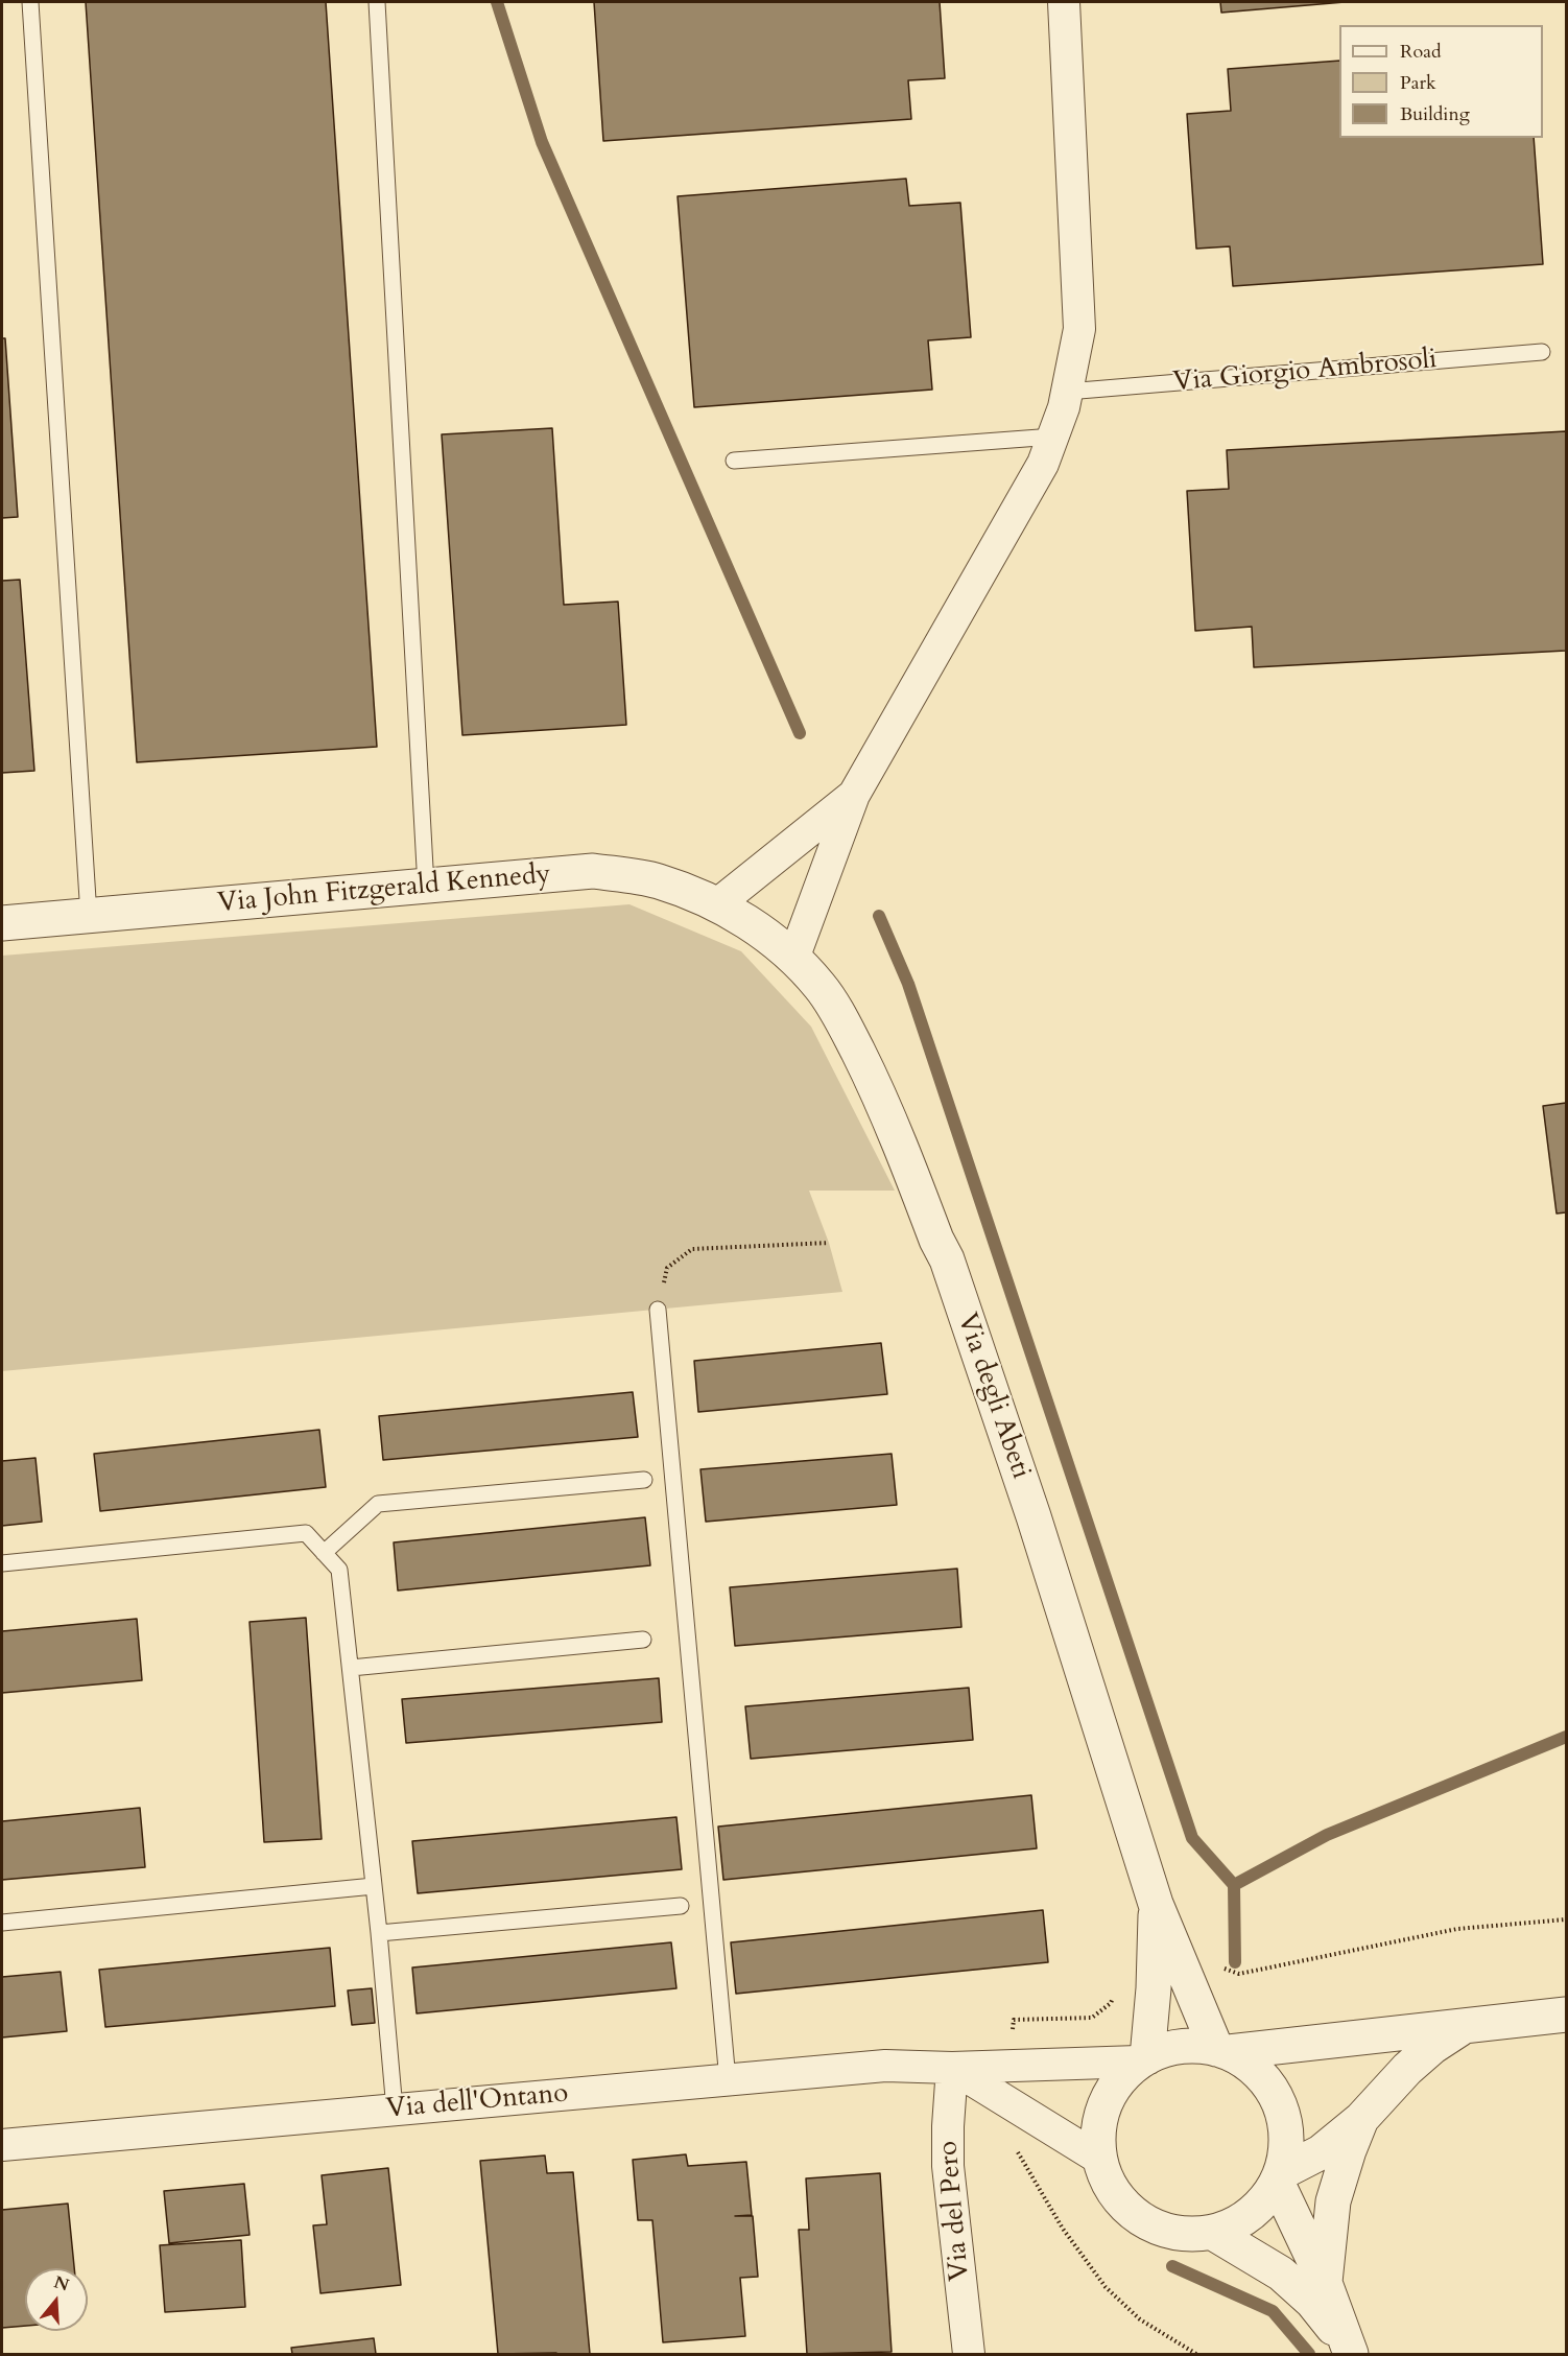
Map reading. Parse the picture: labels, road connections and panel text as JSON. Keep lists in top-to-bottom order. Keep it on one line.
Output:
{"streets":{"street":["Via John Fitzgerald Kennedy","Via degli Abeti","Via dell'Ontano","Via del Pero"],"lane":["Via Giorgio Ambrosoli"]},"crossings":[["Via John Fitzgerald Kennedy","Via degli Abeti"],["Via degli Abeti","Via dell'Ontano"],["Via dell'Ontano","Via del Pero"]],"legend":["Road","Park","Building"],"north":"top"}
